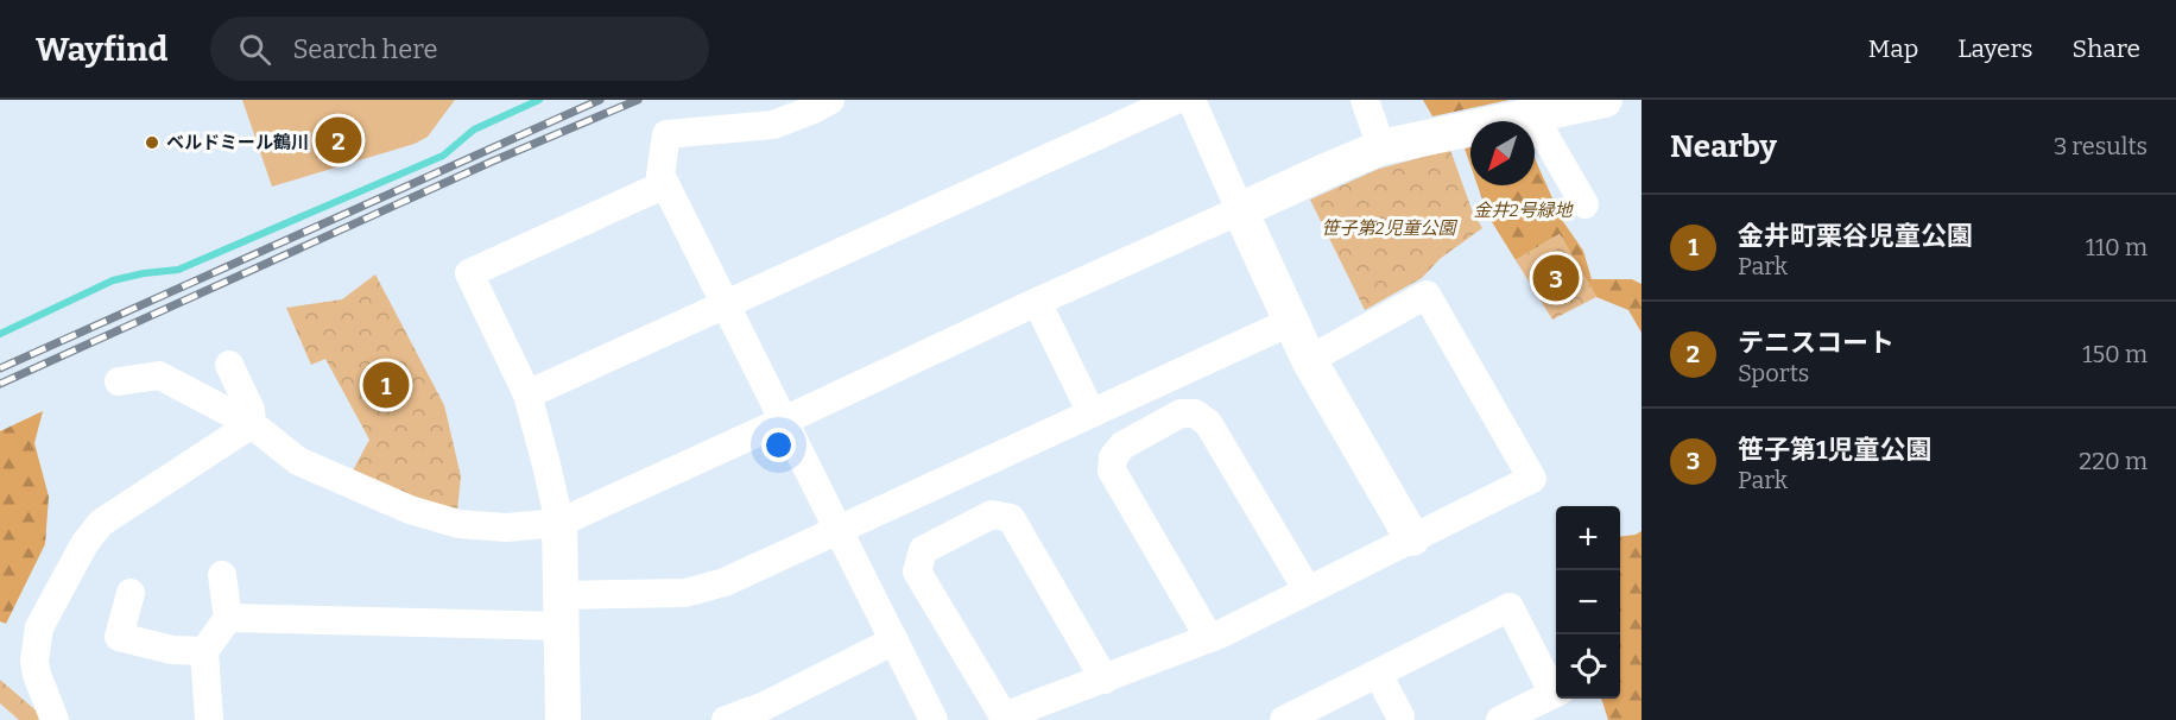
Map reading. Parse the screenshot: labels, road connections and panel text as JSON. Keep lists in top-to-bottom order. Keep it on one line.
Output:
{"parks":["金井2号緑地","笹子第2児童公園"],"places":["ベルドミール鶴川"],"north":"bottom left","page":{"header":"Wayfind","search":"Search here","nav":["Map","Layers","Share"],"heading":["Nearby","3 results"],"pins":["2","3","1"],"list":[{"mark":"1","name":"金井町栗谷児童公園","note":"Park","value":"110 m"},{"mark":"2","name":"テニスコート","note":"Sports","value":"150 m"},{"mark":"3","name":"笹子第1児童公園","note":"Park","value":"220 m"}],"map_buttons":["+","−"]}}
